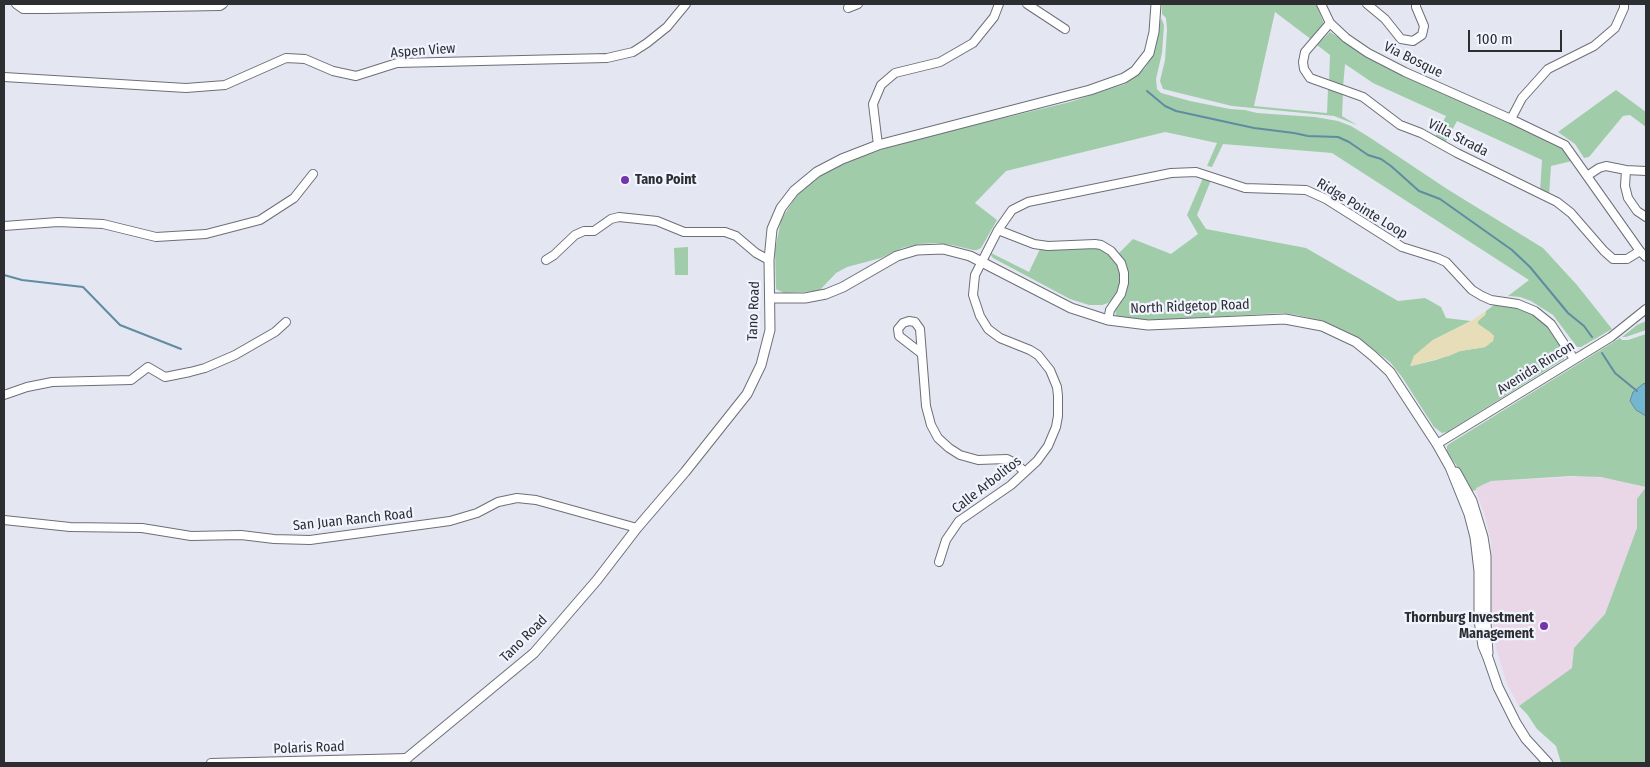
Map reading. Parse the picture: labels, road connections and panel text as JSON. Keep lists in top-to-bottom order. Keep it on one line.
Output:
{"streets":{"street":["Aspen View","Via Bosque","Villa Strada","Ridge Pointe Loop","North Ridgetop Road","Tano Road","Avenida Rincon","Calle Arbolitos","San Juan Ranch Road","Polaris Road"]},"crossings":[["Via Bosque","Villa Strada"],["Ridge Pointe Loop","North Ridgetop Road"],["Ridge Pointe Loop","Avenida Rincon"],["Ridge Pointe Loop","Calle Arbolitos"],["North Ridgetop Road","Tano Road"],["North Ridgetop Road","Avenida Rincon"],["North Ridgetop Road","Calle Arbolitos"],["Tano Road","San Juan Ranch Road"],["Tano Road","Polaris Road"]],"places":["Tano Point","Thornburg Investment Management"],"scale_bar":"100 m"}
